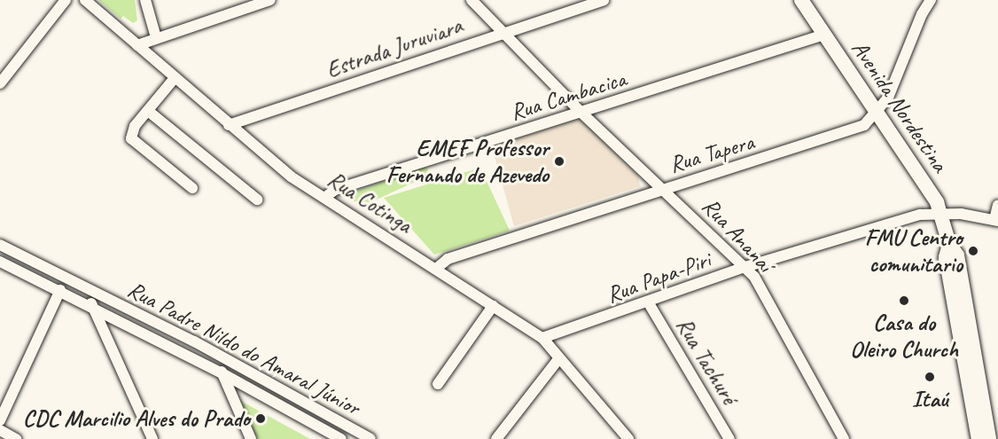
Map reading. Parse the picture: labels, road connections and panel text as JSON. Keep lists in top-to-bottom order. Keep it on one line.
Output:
{"streets":{"main road":["Avenida Nordestina"],"street":["Estrada Juruviara","Rua Cambacica","Rua Tapera","Rua Cotinga","Rua Ananaí","Rua Papa-Piri","Rua Padre Nildo do Amaral Júnior","Rua Tachuré"]},"crossings":[["Estrada Juruviara","Rua Cotinga"],["Estrada Juruviara","Rua Ananaí"],["Rua Cambacica","Avenida Nordestina"],["Rua Cambacica","Rua Cotinga"],["Rua Cambacica","Rua Ananaí"],["Avenida Nordestina","Rua Tapera"],["Avenida Nordestina","Rua Papa-Piri"],["Rua Tapera","Rua Cotinga"],["Rua Tapera","Rua Ananaí"],["Rua Cotinga","Rua Papa-Piri"],["Rua Ananaí","Rua Papa-Piri"],["Rua Papa-Piri","Rua Tachuré"]],"places":["EMEF Professor Fernando de Azevedo","FMU Centro comunitario","Casa do Oleiro Church","Itaú","CDC Marcilio Alves do Prado"]}
